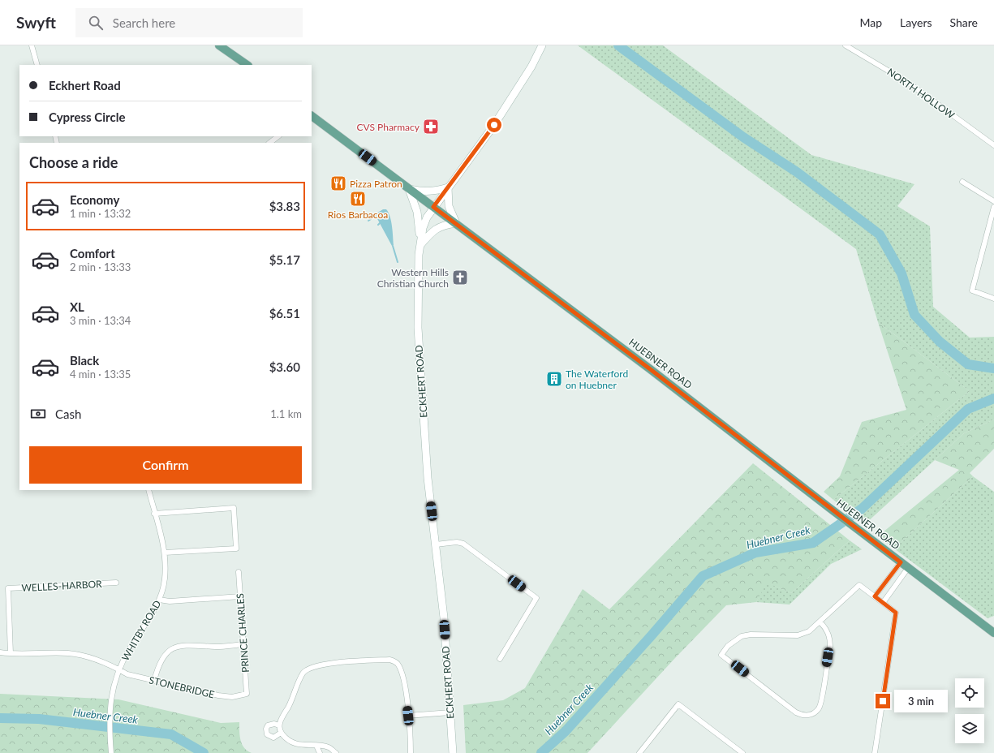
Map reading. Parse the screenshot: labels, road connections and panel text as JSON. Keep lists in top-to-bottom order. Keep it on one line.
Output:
{"streets":{"main road":["HUEBNER ROAD","ECKHERT ROAD"],"street":["NORTH HOLLOW","WELLES-HARBOR","WHITBY ROAD","PRINCE CHARLES","STONEBRIDGE"]},"crossings":[["HUEBNER ROAD","ECKHERT ROAD"],["WELLES-HARBOR","STONEBRIDGE"],["WHITBY ROAD","STONEBRIDGE"],["PRINCE CHARLES","STONEBRIDGE"]],"water":["Huebner Creek"],"places":{"pharmacy":["CVS Pharmacy"],"restaurant":["Pizza Patron","Rios Barbacoa"],"church":["Western Hills Christian Church"],"building":["The Waterford on Huebner"]},"page":{"header":"Swyft","search":"Search here","nav":["Map","Layers","Share"],"banner":["Eckhert Road","Cypress Circle"],"heading":"Choose a ride","list":[{"name":"Economy","note":"1 min · 13:32","value":"$3.83"},{"name":"Comfort","note":"2 min · 13:33","value":"$5.17"},{"name":"XL","note":"3 min · 13:34","value":"$6.51"},{"name":"Black","note":"4 min · 13:35","value":"$3.60"}],"pay":["Cash","1.1 km"],"buttons":"Confirm","bubble":"3 min"}}
